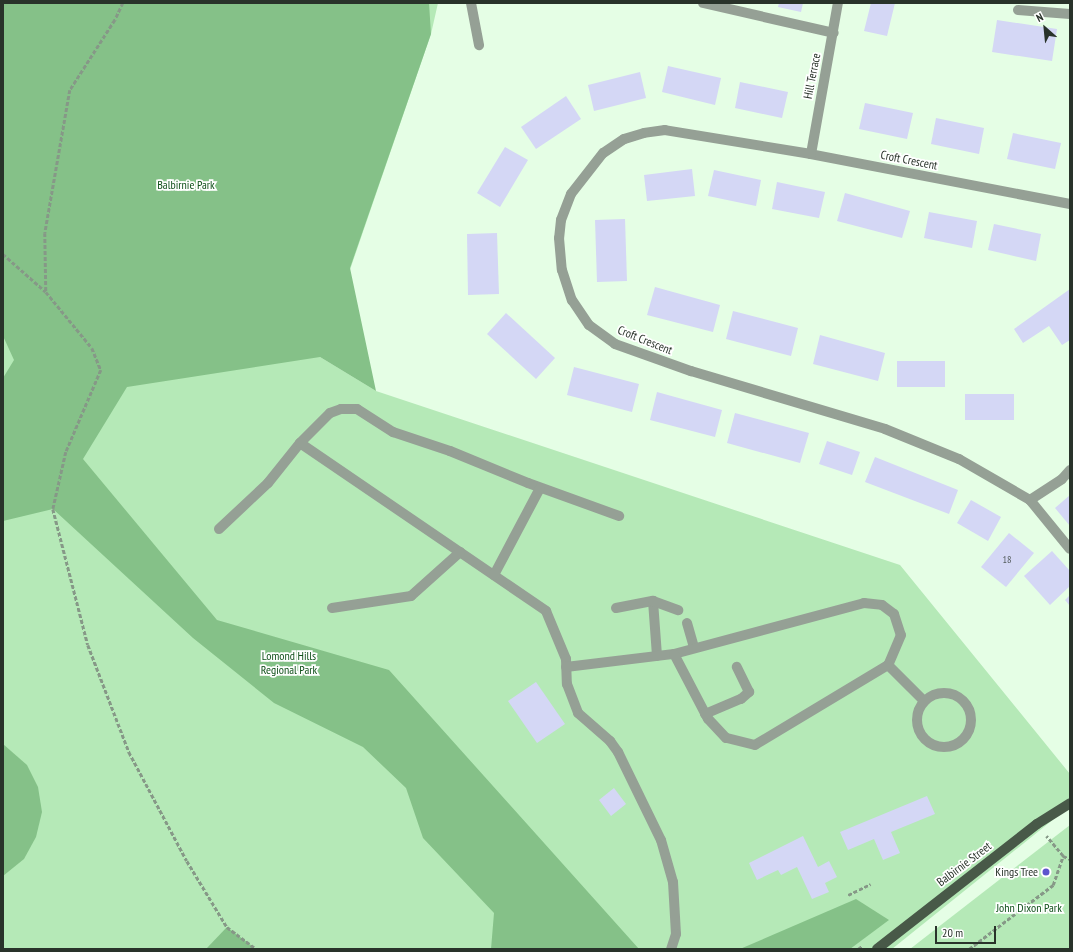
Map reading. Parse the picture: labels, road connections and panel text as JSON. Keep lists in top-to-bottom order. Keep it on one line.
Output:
{"streets":{"main road":["Balbirnie Street"],"street":["Hill Terrace","Croft Crescent"]},"crossings":[["Hill Terrace","Croft Crescent"]],"parks":["Balbirnie Park","Lomond Hills Regional Park","John Dixon Park"],"places":["Kings Tree"],"house_numbers":["18"],"scale_bar":"20 m","north":"top left"}
